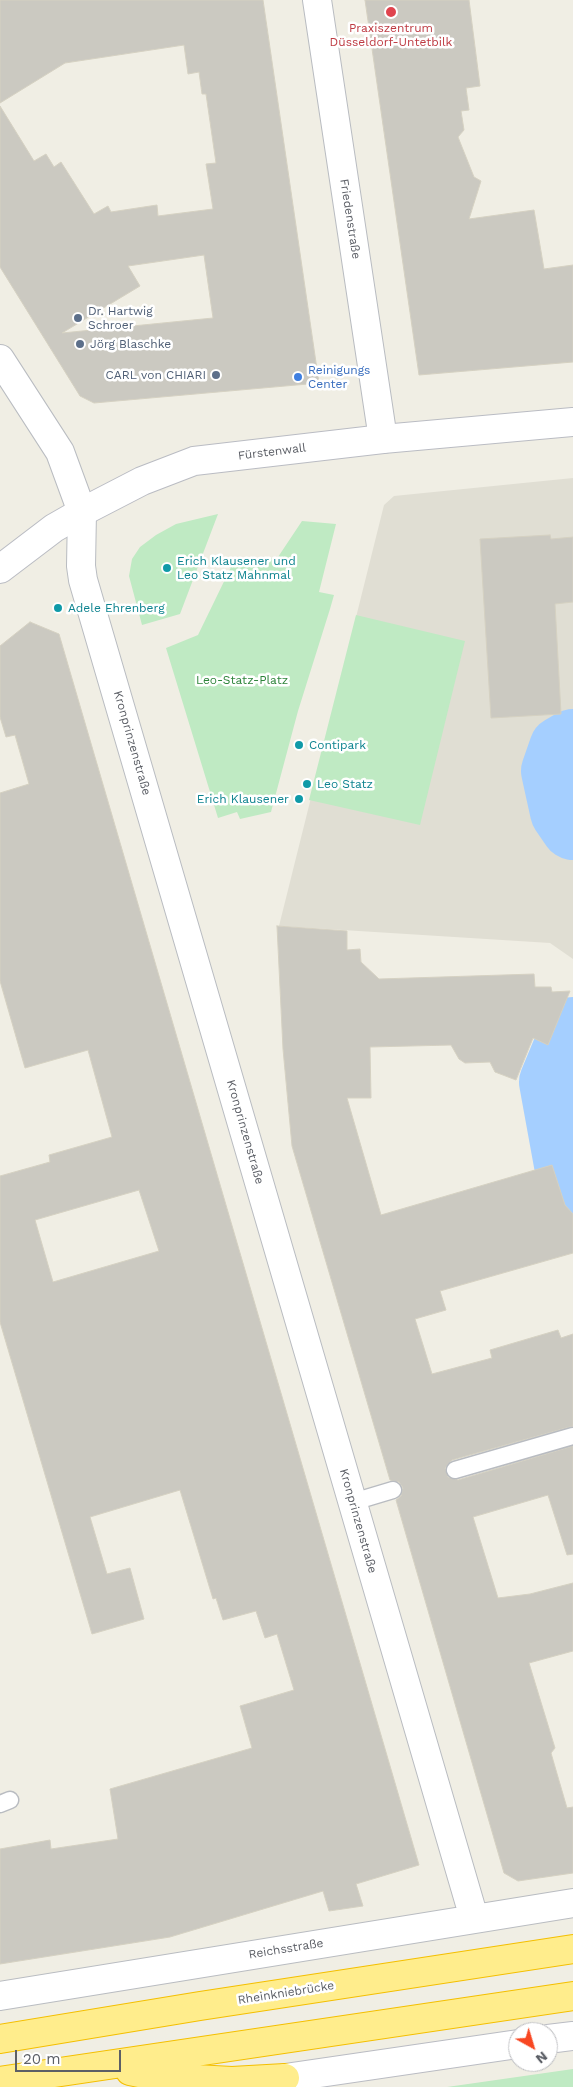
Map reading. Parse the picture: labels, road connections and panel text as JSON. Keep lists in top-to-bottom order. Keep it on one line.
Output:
{"streets":{"highway":["Rheinkniebrücke"],"street":["Friedenstraße","Fürstenwall","Kronprinzenstraße","Reichsstraße"]},"crossings":[["Friedenstraße","Fürstenwall"],["Fürstenwall","Kronprinzenstraße"],["Kronprinzenstraße","Reichsstraße"]],"parks":["Leo-Statz-Platz"],"places":["Praxiszentrum Düsseldorf-Untetbilk","Dr. Hartwig Schroer","Jörg Blaschke","CARL von CHIARI","Reinigungs Center","Erich Klausener und Leo Statz Mahnmal","Adele Ehrenberg","Contipark","Leo Statz","Erich Klausener"],"scale_bar":"20 m","north":"bottom right"}
